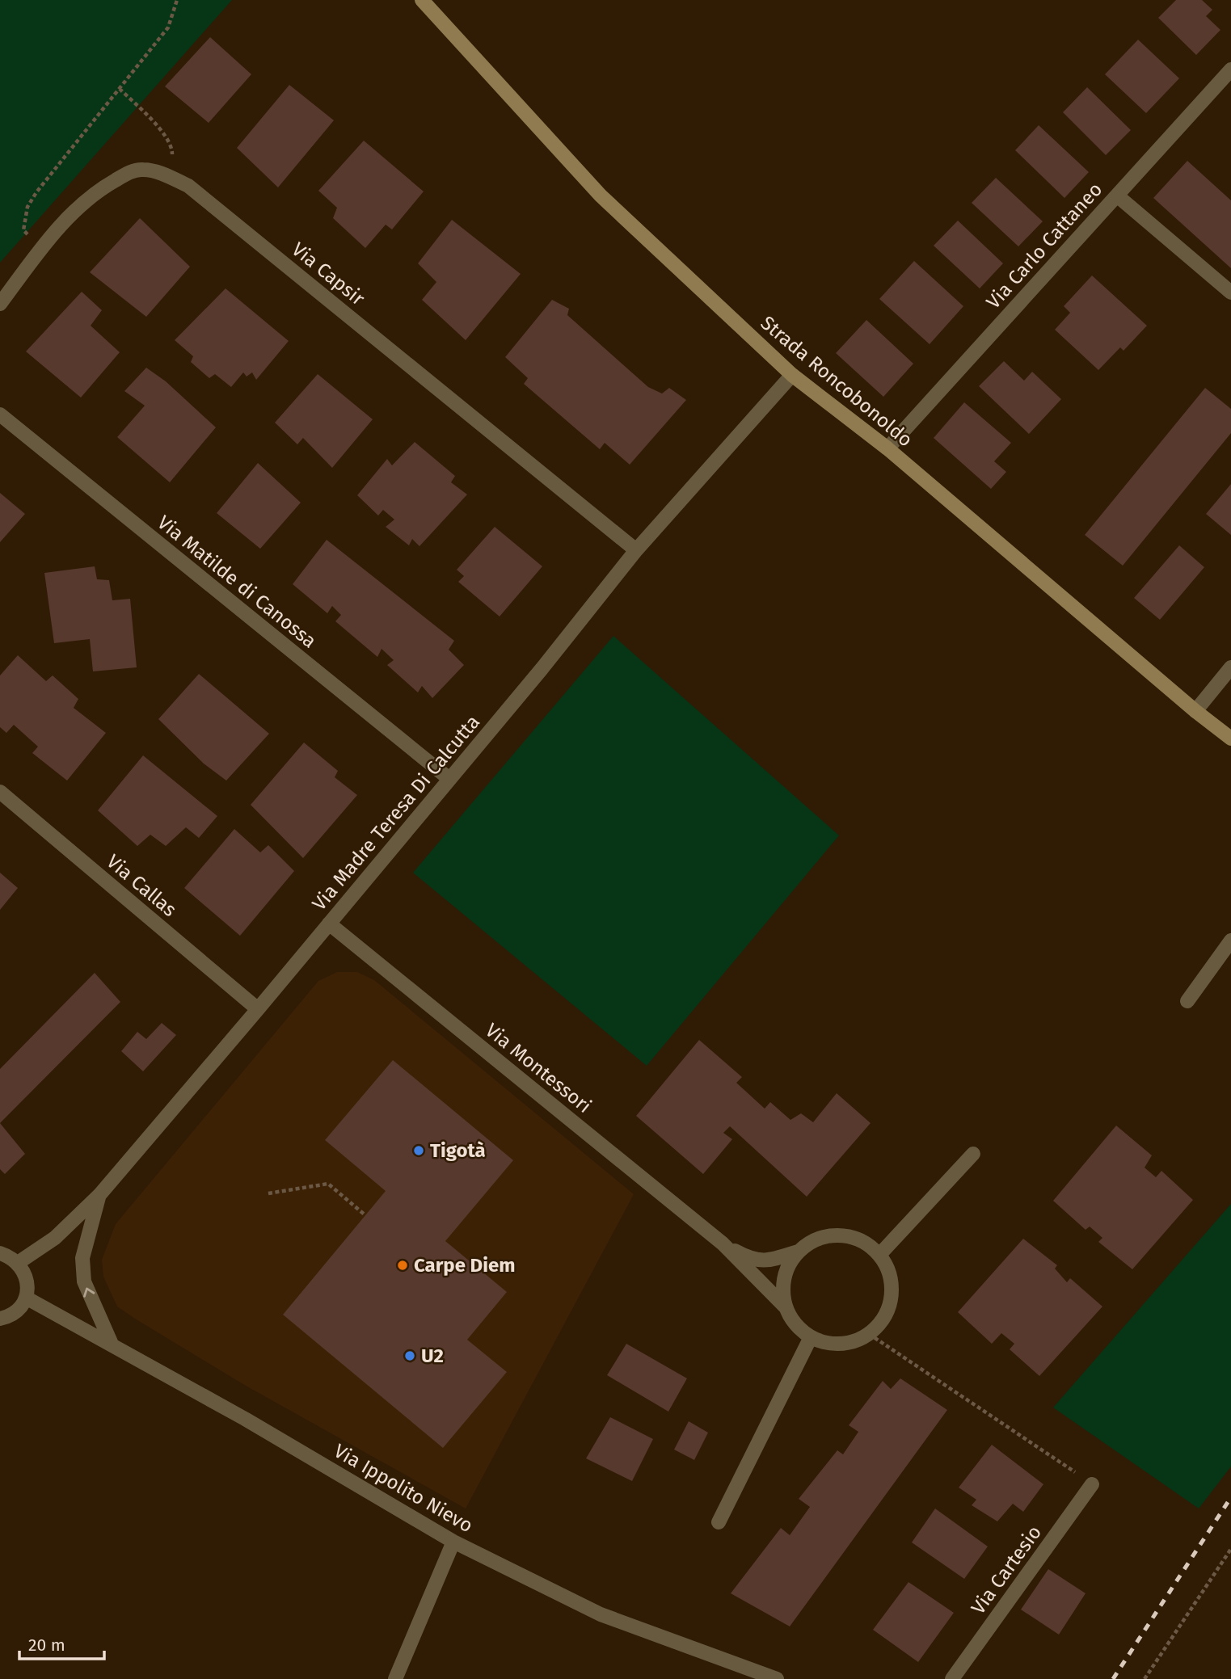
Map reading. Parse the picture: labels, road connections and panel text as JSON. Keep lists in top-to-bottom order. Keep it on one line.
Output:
{"streets":{"street":["Via Carlo Cattaneo","Via Capsir","Strada Roncobonoldo","Via Matilde di Canossa","Via Madre Teresa Di Calcutta","Via Callas","Via Montessori","Via Ippolito Nievo","Via Cartesio"]},"crossings":[["Via Carlo Cattaneo","Strada Roncobonoldo"],["Via Capsir","Via Madre Teresa Di Calcutta"],["Strada Roncobonoldo","Via Madre Teresa Di Calcutta"],["Via Matilde di Canossa","Via Madre Teresa Di Calcutta"],["Via Madre Teresa Di Calcutta","Via Callas"],["Via Madre Teresa Di Calcutta","Via Montessori"]],"places":["Tigotà","Carpe Diem","U2"],"scale_bar":"20 m"}
